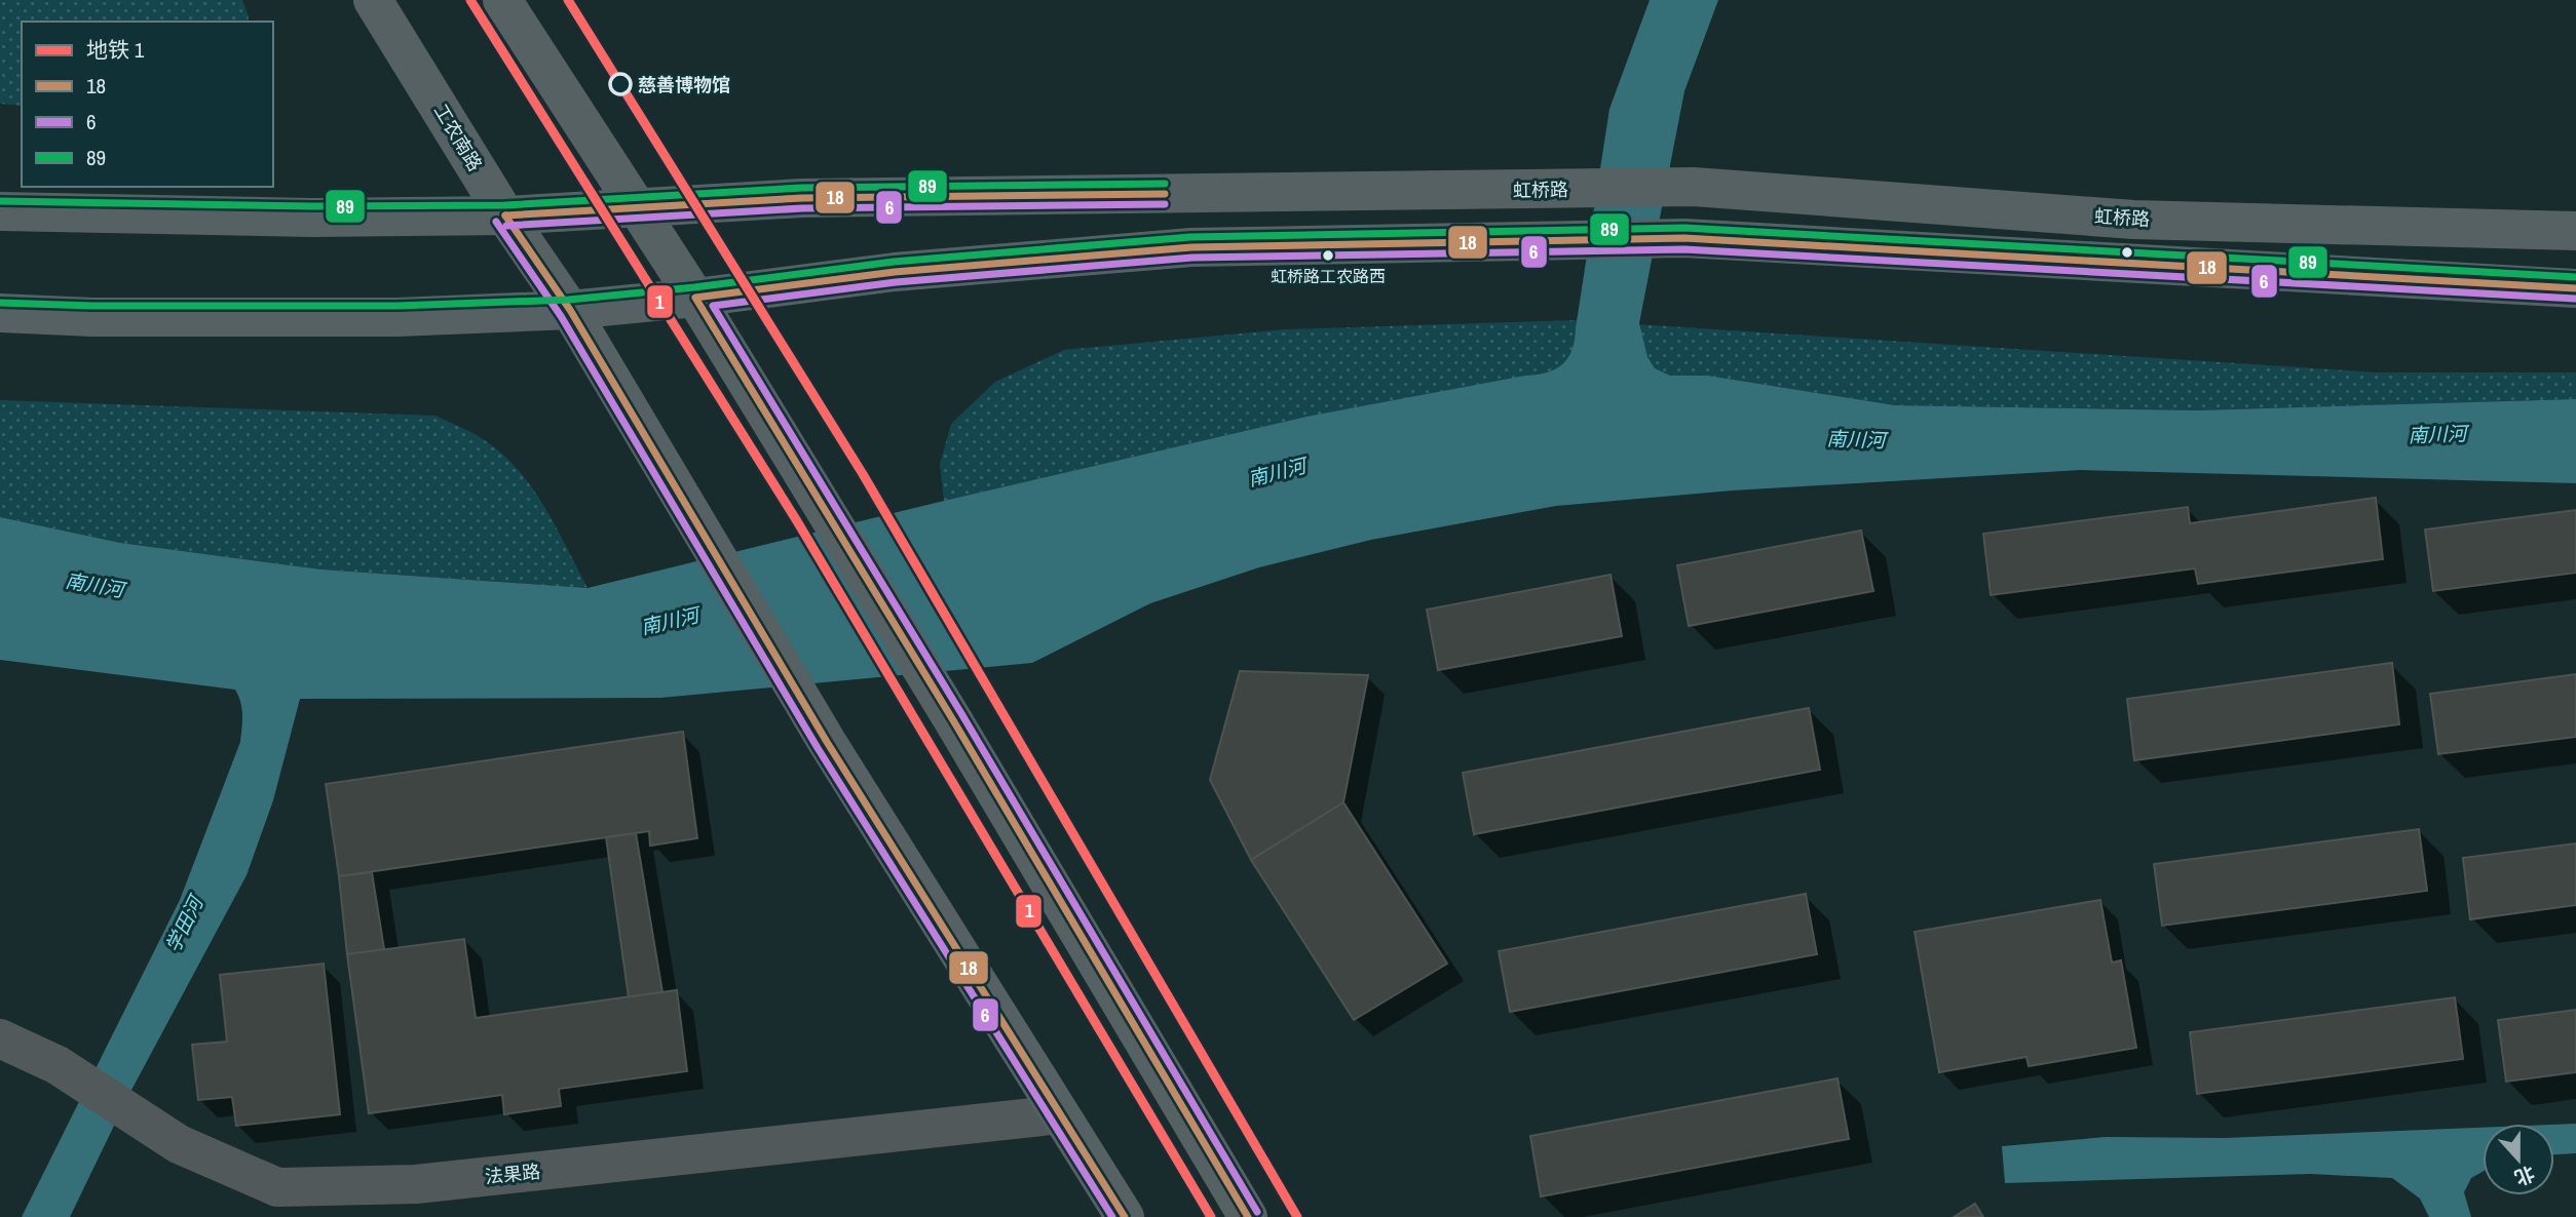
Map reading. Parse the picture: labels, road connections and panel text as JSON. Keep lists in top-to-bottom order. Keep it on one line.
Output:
{"streets":{"main road":["工农南路","虹桥路"],"street":["法果路"]},"crossings":[["工农南路","虹桥路"],["工农南路","法果路"]],"water":["南川河","学田河"],"places":["慈善博物馆","虹桥路工农路西"],"lines":["metro line 1","transit line 89","transit line 18","transit line 6"],"legend":["地铁 1","18","6","89"],"north":"bottom"}
